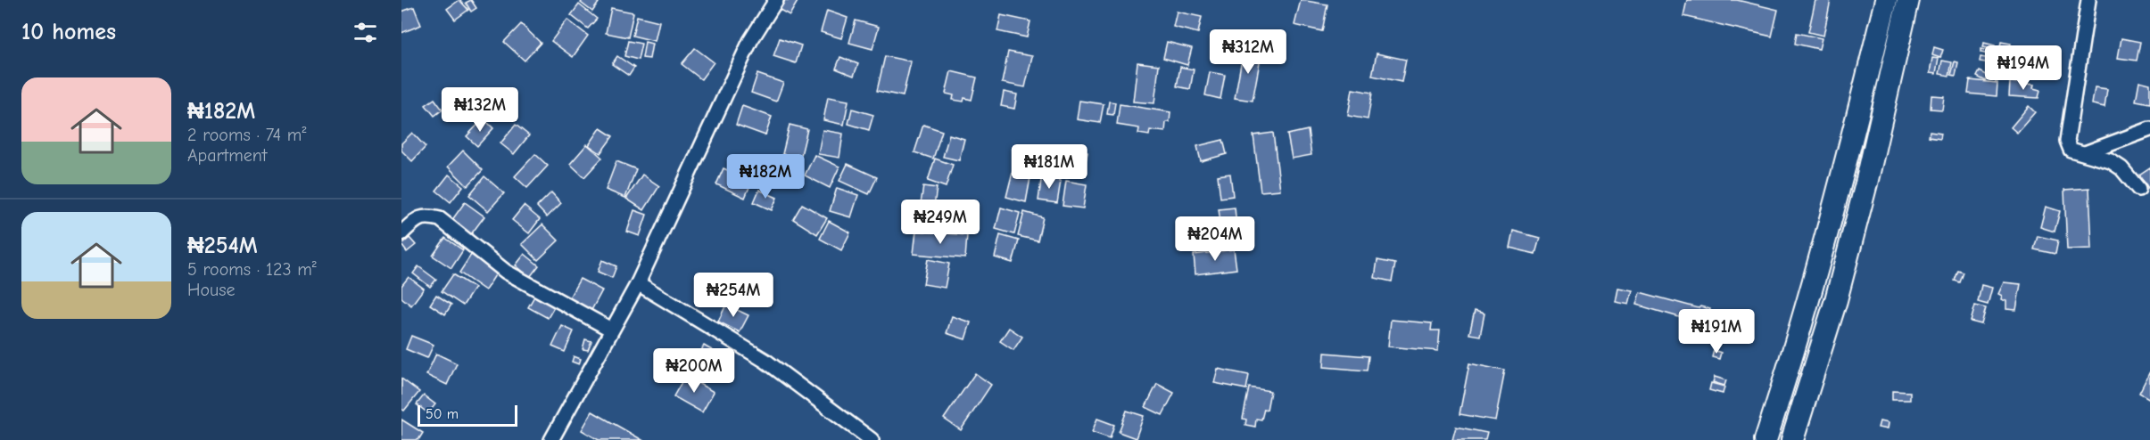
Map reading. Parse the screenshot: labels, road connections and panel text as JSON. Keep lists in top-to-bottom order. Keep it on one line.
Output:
{"scale_bar":"50 m","page":{"heading":"10 homes","price":["₦312M","₦194M","₦132M","₦181M","₦182M","₦249M","₦204M","₦254M","₦191M","₦200M"],"list":[{"name":"₦182M","note":"2 rooms · 74 m² · Apartment"},{"name":"₦254M","note":"5 rooms · 123 m² · House"}],"scale":"50 m"}}
